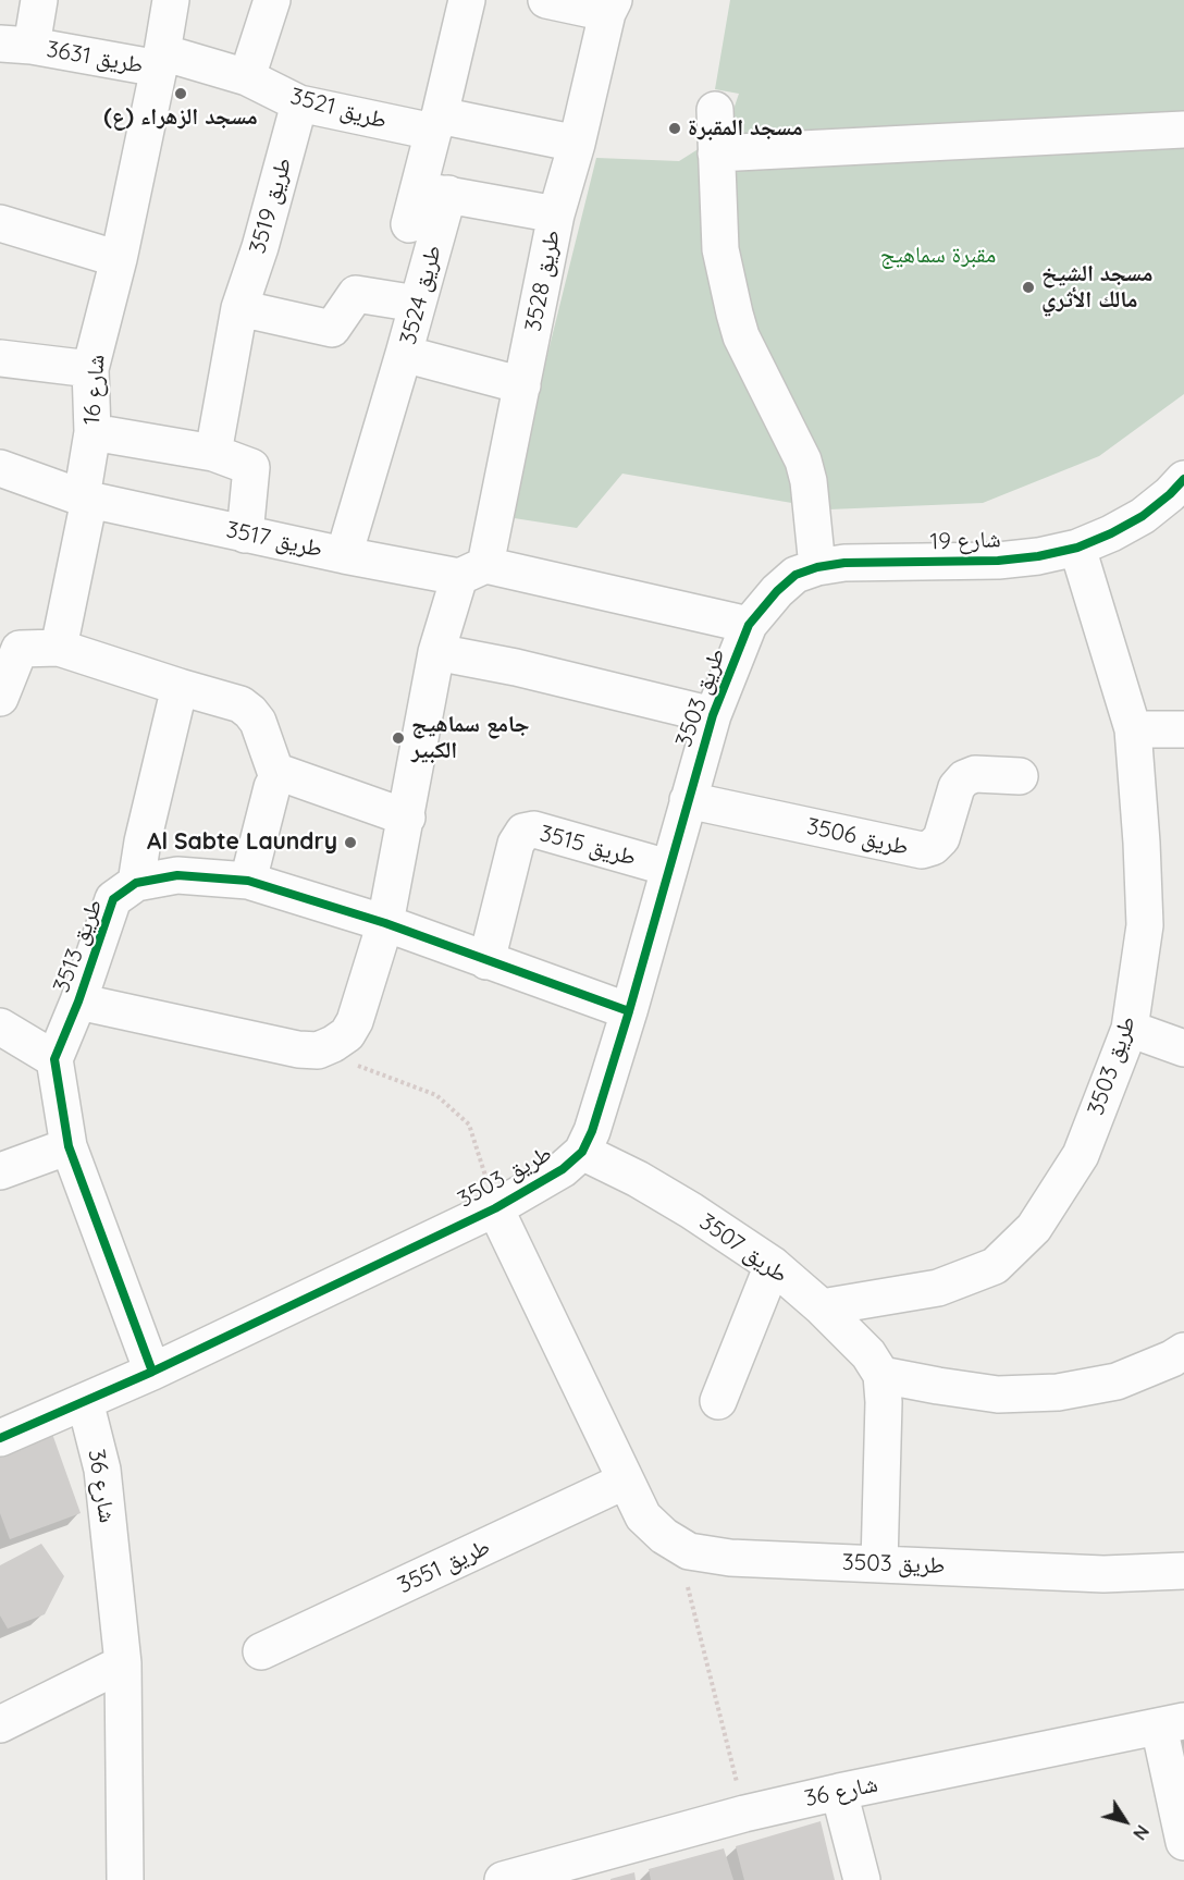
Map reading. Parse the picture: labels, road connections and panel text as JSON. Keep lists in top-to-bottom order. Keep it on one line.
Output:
{"streets":{"street":["طريق 3631","طريق 3521","طريق 3519","طريق 3528","طريق 3524","شارع 16","طريق 3517","شارع 19","طريق 3503","طريق 3506","طريق 3515","طريق 3513","طريق 3507","شارع 36","طريق 3551"]},"crossings":[["طريق 3631","طريق 3521"],["طريق 3631","شارع 16"],["طريق 3521","طريق 3519"],["طريق 3521","طريق 3524"],["طريق 3521","شارع 16"],["طريق 3528","طريق 3524"],["طريق 3528","طريق 3517"],["شارع 16","طريق 3517"],["طريق 3517","شارع 19"],["طريق 3517","طريق 3503"],["شارع 19","طريق 3503"],["طريق 3503","طريق 3506"],["طريق 3503","طريق 3515"],["طريق 3503","طريق 3513"],["طريق 3503","طريق 3507"],["طريق 3503","شارع 36"],["طريق 3503","طريق 3551"],["طريق 3515","طريق 3513"]],"parks":["مقبرة سماهيج"],"places":["مسجد الزهراء (ع)","مسجد المقبرة","مسجد الشيخ مالك الأثري","جامع سماهيج الكبير","Al Sabte Laundry"],"north":"bottom right"}
